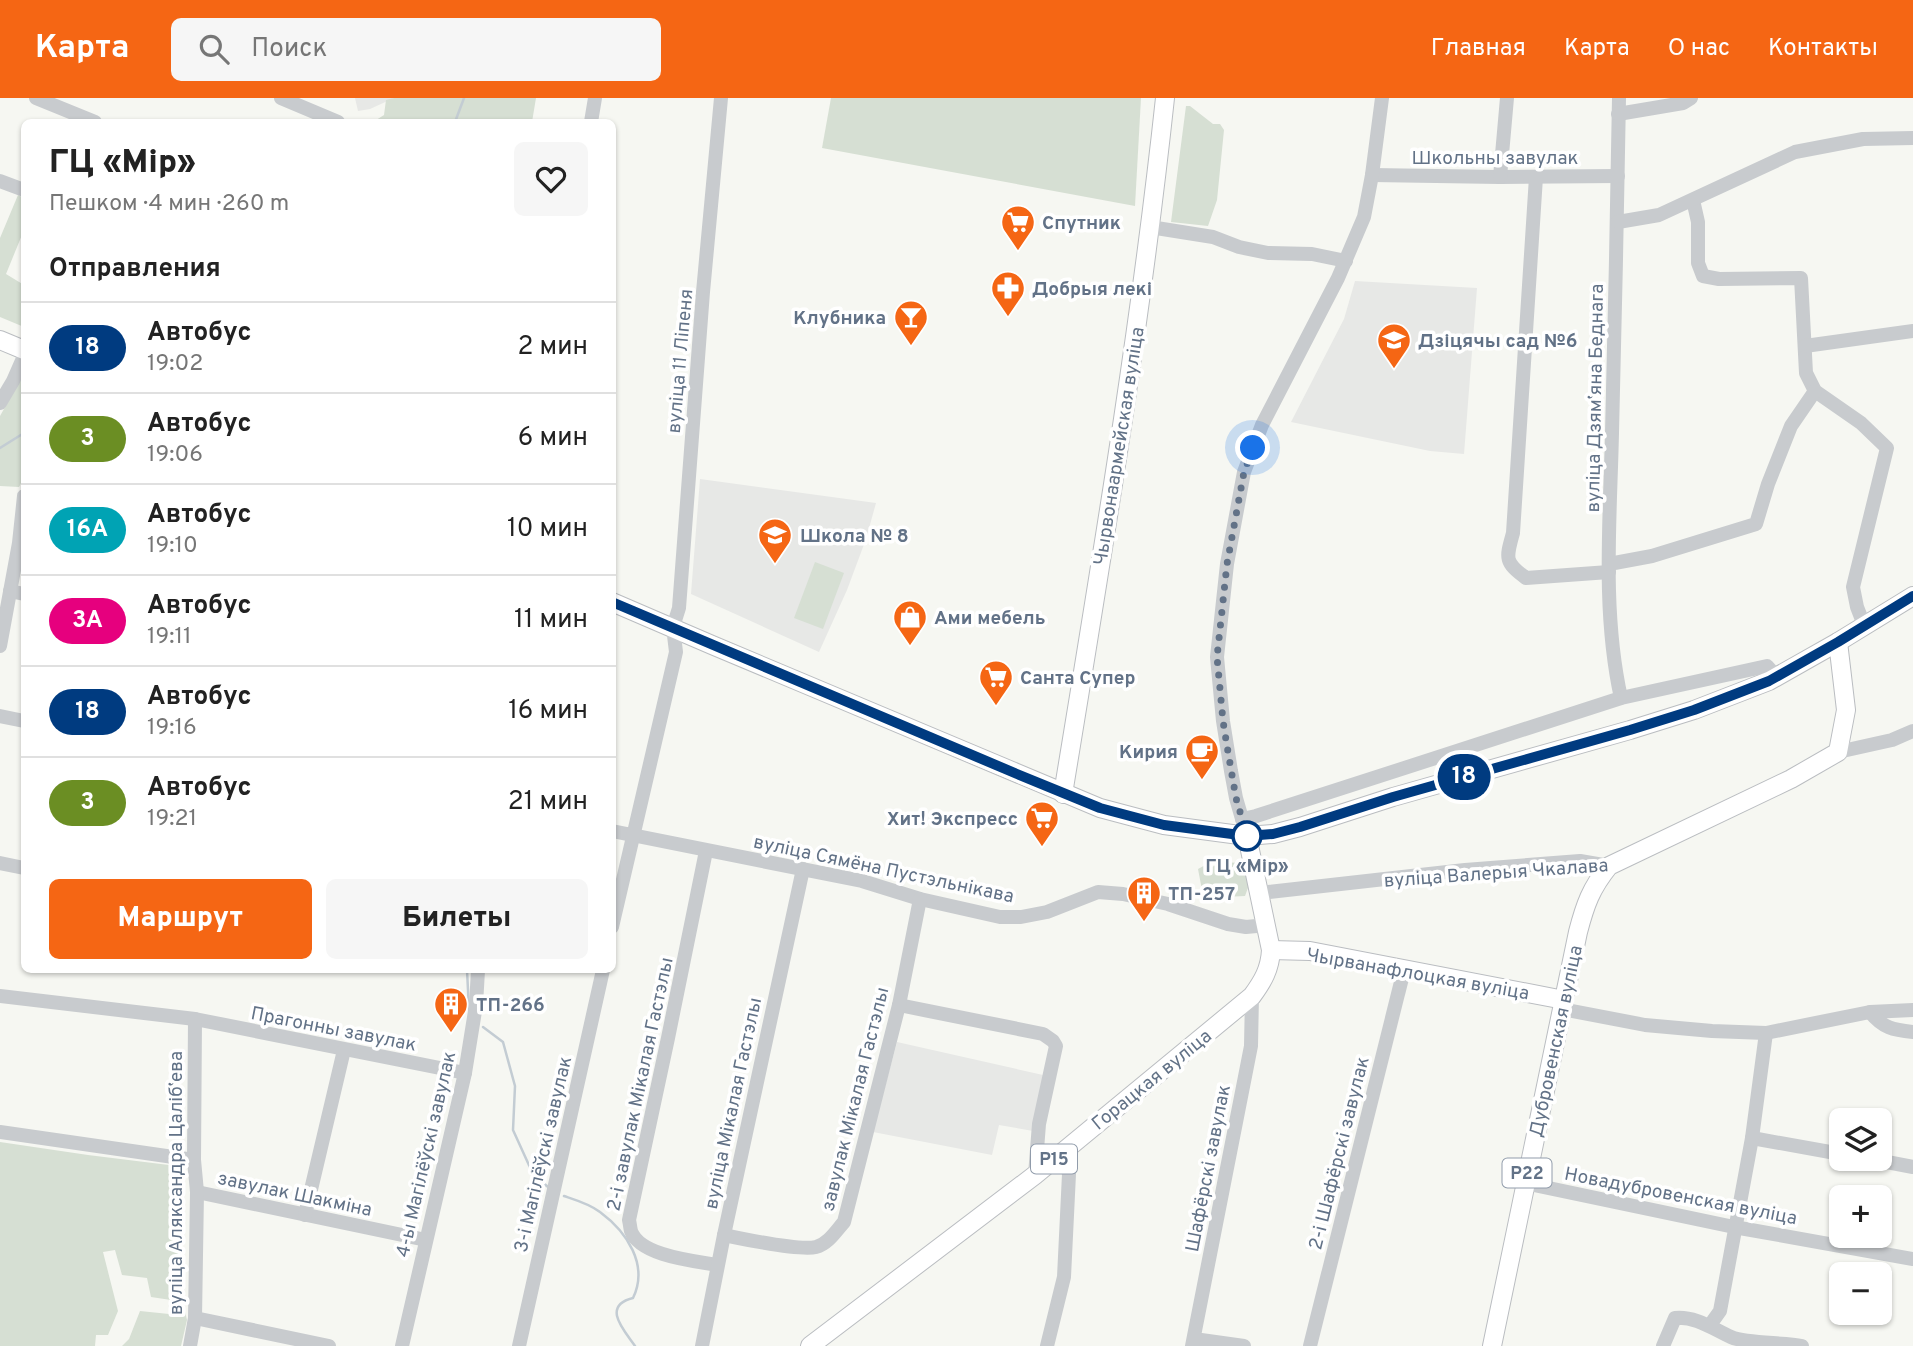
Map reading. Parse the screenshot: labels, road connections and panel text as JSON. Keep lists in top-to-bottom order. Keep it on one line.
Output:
{"streets":{"main road":["Чырвонаармейская вуліца","вуліца Валерыя Чкалава","Чырванафлоцкая вуліца","Дубровенская вуліца","Горацкая вуліца","Р15","Р22"],"street":["Школьны завулак","вуліца 11 Ліпеня","вуліца Дзямʼяна Беднага","вуліца Сямёна Пустэльнікава","Прагонны завулак","2-і завулак Мікалая Гастэлы","завулак Мікалая Гастэлы","вуліца Мікалая Гастэлы","2-і Шафёрскі завулак","4-ы Магілёўскі завулак","3-і Магілёўскі завулак","Шафёрскі завулак","вуліца Аляксандра Цалібʼева","завулак Шакміна","Новадубровенская вуліца"]},"crossings":[["Школьны завулак","вуліца Дзямʼяна Беднага"],["вуліца Сямёна Пустэльнікава","2-і завулак Мікалая Гастэлы"],["вуліца Сямёна Пустэльнікава","завулак Мікалая Гастэлы"],["вуліца Сямёна Пустэльнікава","вуліца Мікалая Гастэлы"],["вуліца Сямёна Пустэльнікава","Р15"],["вуліца Валерыя Чкалава","Дубровенская вуліца"],["вуліца Валерыя Чкалава","Р15"],["Чырванафлоцкая вуліца","Дубровенская вуліца"],["Чырванафлоцкая вуліца","Горацкая вуліца"],["Чырванафлоцкая вуліца","2-і Шафёрскі завулак"],["Чырванафлоцкая вуліца","Р15"],["Прагонны завулак","4-ы Магілёўскі завулак"],["Прагонны завулак","вуліца Аляксандра Цалібʼева"],["Дубровенская вуліца","Новадубровенская вуліца"],["Горацкая вуліца","Р15"],["Горацкая вуліца","Шафёрскі завулак"],["2-і завулак Мікалая Гастэлы","вуліца Мікалая Гастэлы"],["завулак Мікалая Гастэлы","вуліца Мікалая Гастэлы"],["4-ы Магілёўскі завулак","завулак Шакміна"],["вуліца Аляксандра Цалібʼева","завулак Шакміна"]],"places":{"supermarket":["Спутник","Санта Супер","Хит! Экспресс"],"pharmacy":["Добрыя лекі"],"bar":["Клубника"],"school or university":["Дзіцячы сад №6","Школа № 8"],"shop":["Ами мебель"],"cafe":["Кирия"],"other":["ГЦ «Мір»"],"building":["ТП-257","ТП-266"]},"lines":["bus line 18"],"page":{"header":"Карта","search":"Поиск","nav":["Главная","Карта","О нас","Контакты"],"on_map":"18","heading":[["ГЦ «Мір»","Пешком · 4 мин · 260 m"],"Отправления"],"list":[{"mark":"18","name":"Автобус","note":"19:02","value":"2 мин"},{"mark":"3","name":"Автобус","note":"19:06","value":"6 мин"},{"mark":"16А","name":"Автобус","note":"19:10","value":"10 мин"},{"mark":"3А","name":"Автобус","note":"19:11","value":"11 мин"},{"mark":"18","name":"Автобус","note":"19:16","value":"16 мин"},{"mark":"3","name":"Автобус","note":"19:21","value":"21 мин"}],"buttons":["Маршрут","Билеты"],"map_buttons":["+","−"]}}
